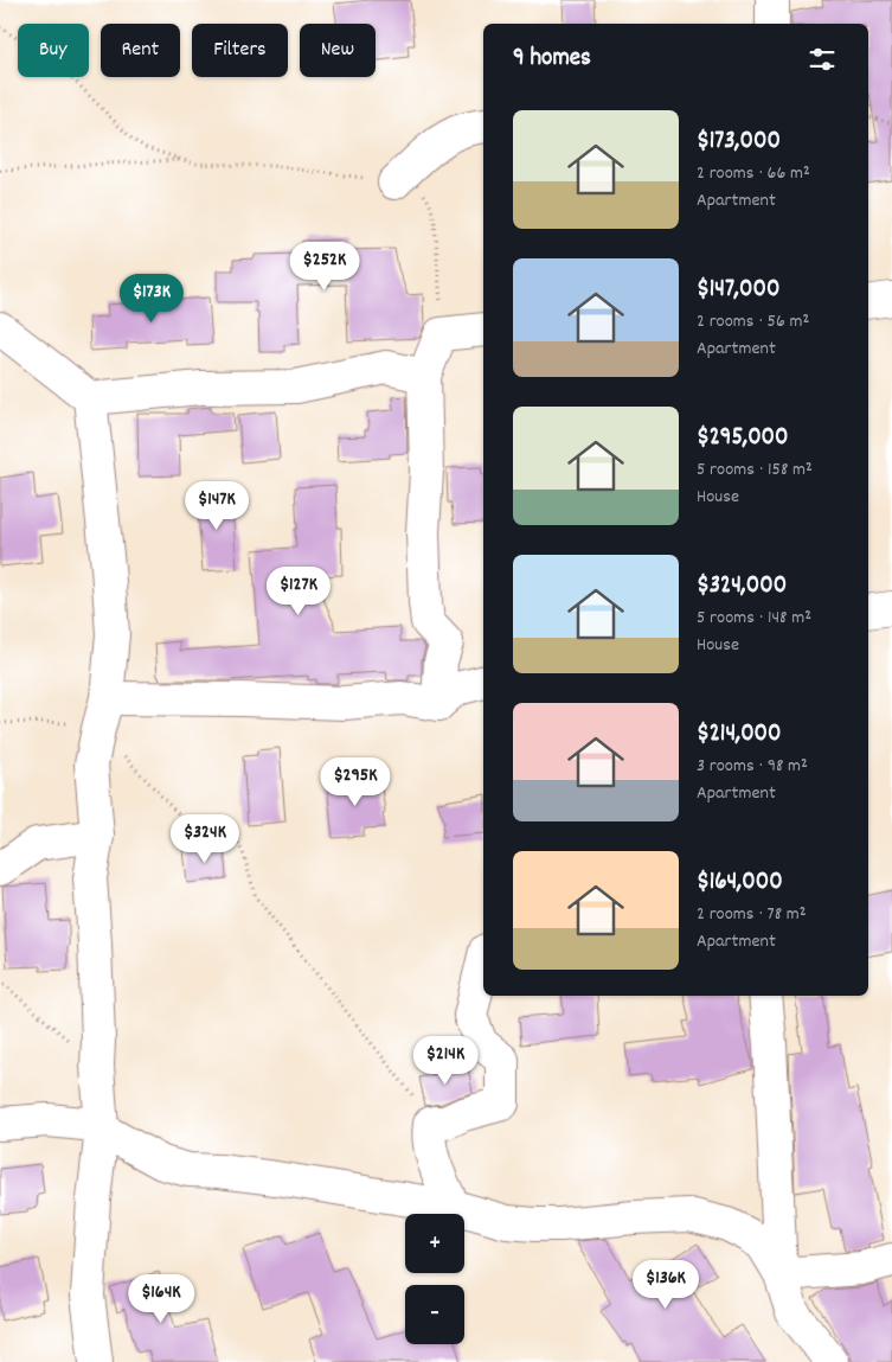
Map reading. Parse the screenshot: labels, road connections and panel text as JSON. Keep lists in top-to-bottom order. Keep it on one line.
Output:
{"page":{"chip":["Buy","Rent","Filters","New"],"heading":"9 homes","list":[{"name":"$173,000","note":"2 rooms · 66 m² · Apartment"},{"name":"$147,000","note":"2 rooms · 56 m² · Apartment"},{"name":"$295,000","note":"5 rooms · 158 m² · House"},{"name":"$324,000","note":"5 rooms · 148 m² · House"},{"name":"$214,000","note":"3 rooms · 98 m² · Apartment"},{"name":"$164,000","note":"2 rooms · 78 m² · Apartment"}],"price":["$252K","$173K","$147K","$127K","$295K","$324K","$214K","$136K","$164K"],"map_buttons":["+","−"]}}
